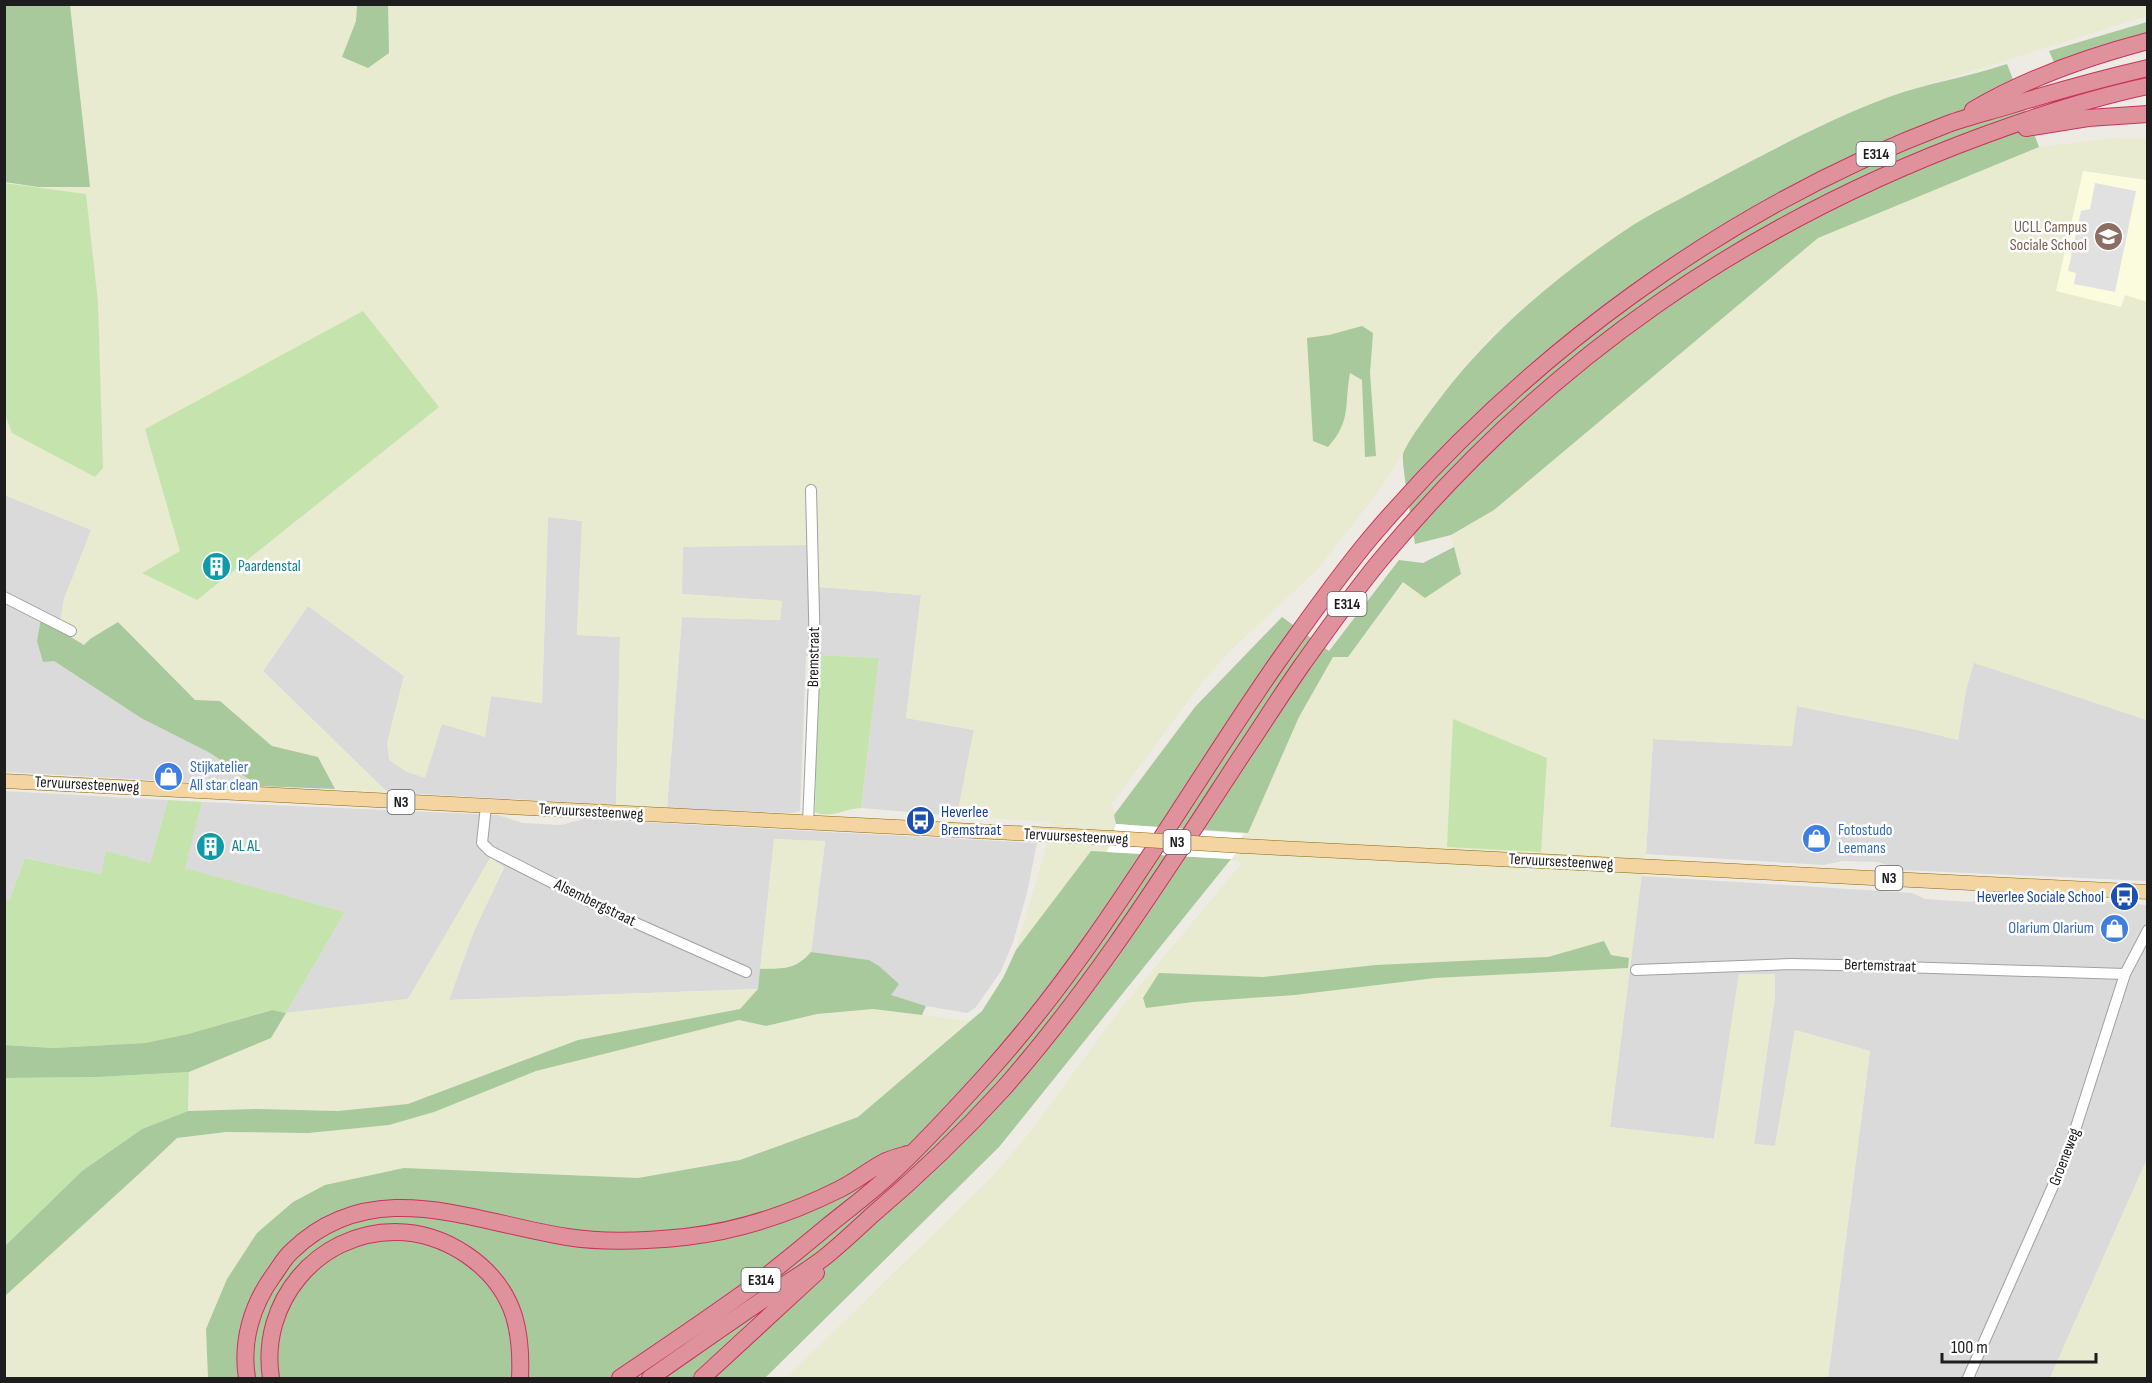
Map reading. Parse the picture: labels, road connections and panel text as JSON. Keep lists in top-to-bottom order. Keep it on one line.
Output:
{"streets":{"highway":["E314"],"main road":["Tervuursesteenweg","N3"],"street":["Bremstraat","Alsembergstraat","Bertemstraat","Groeneweg"]},"crossings":[["Bremstraat","Tervuursesteenweg"],["Tervuursesteenweg","Alsembergstraat"],["Bertemstraat","Groeneweg"]],"places":{"school or university":["UCLL Campus Sociale School"],"building":["Paardenstal","AL AL"],"shop":["Stijkatelier All star clean","Fotostudo Leemans","Olarium Olarium"],"bus stop":["Heverlee Bremstraat","Heverlee Sociale School"]},"scale_bar":"100 m"}
